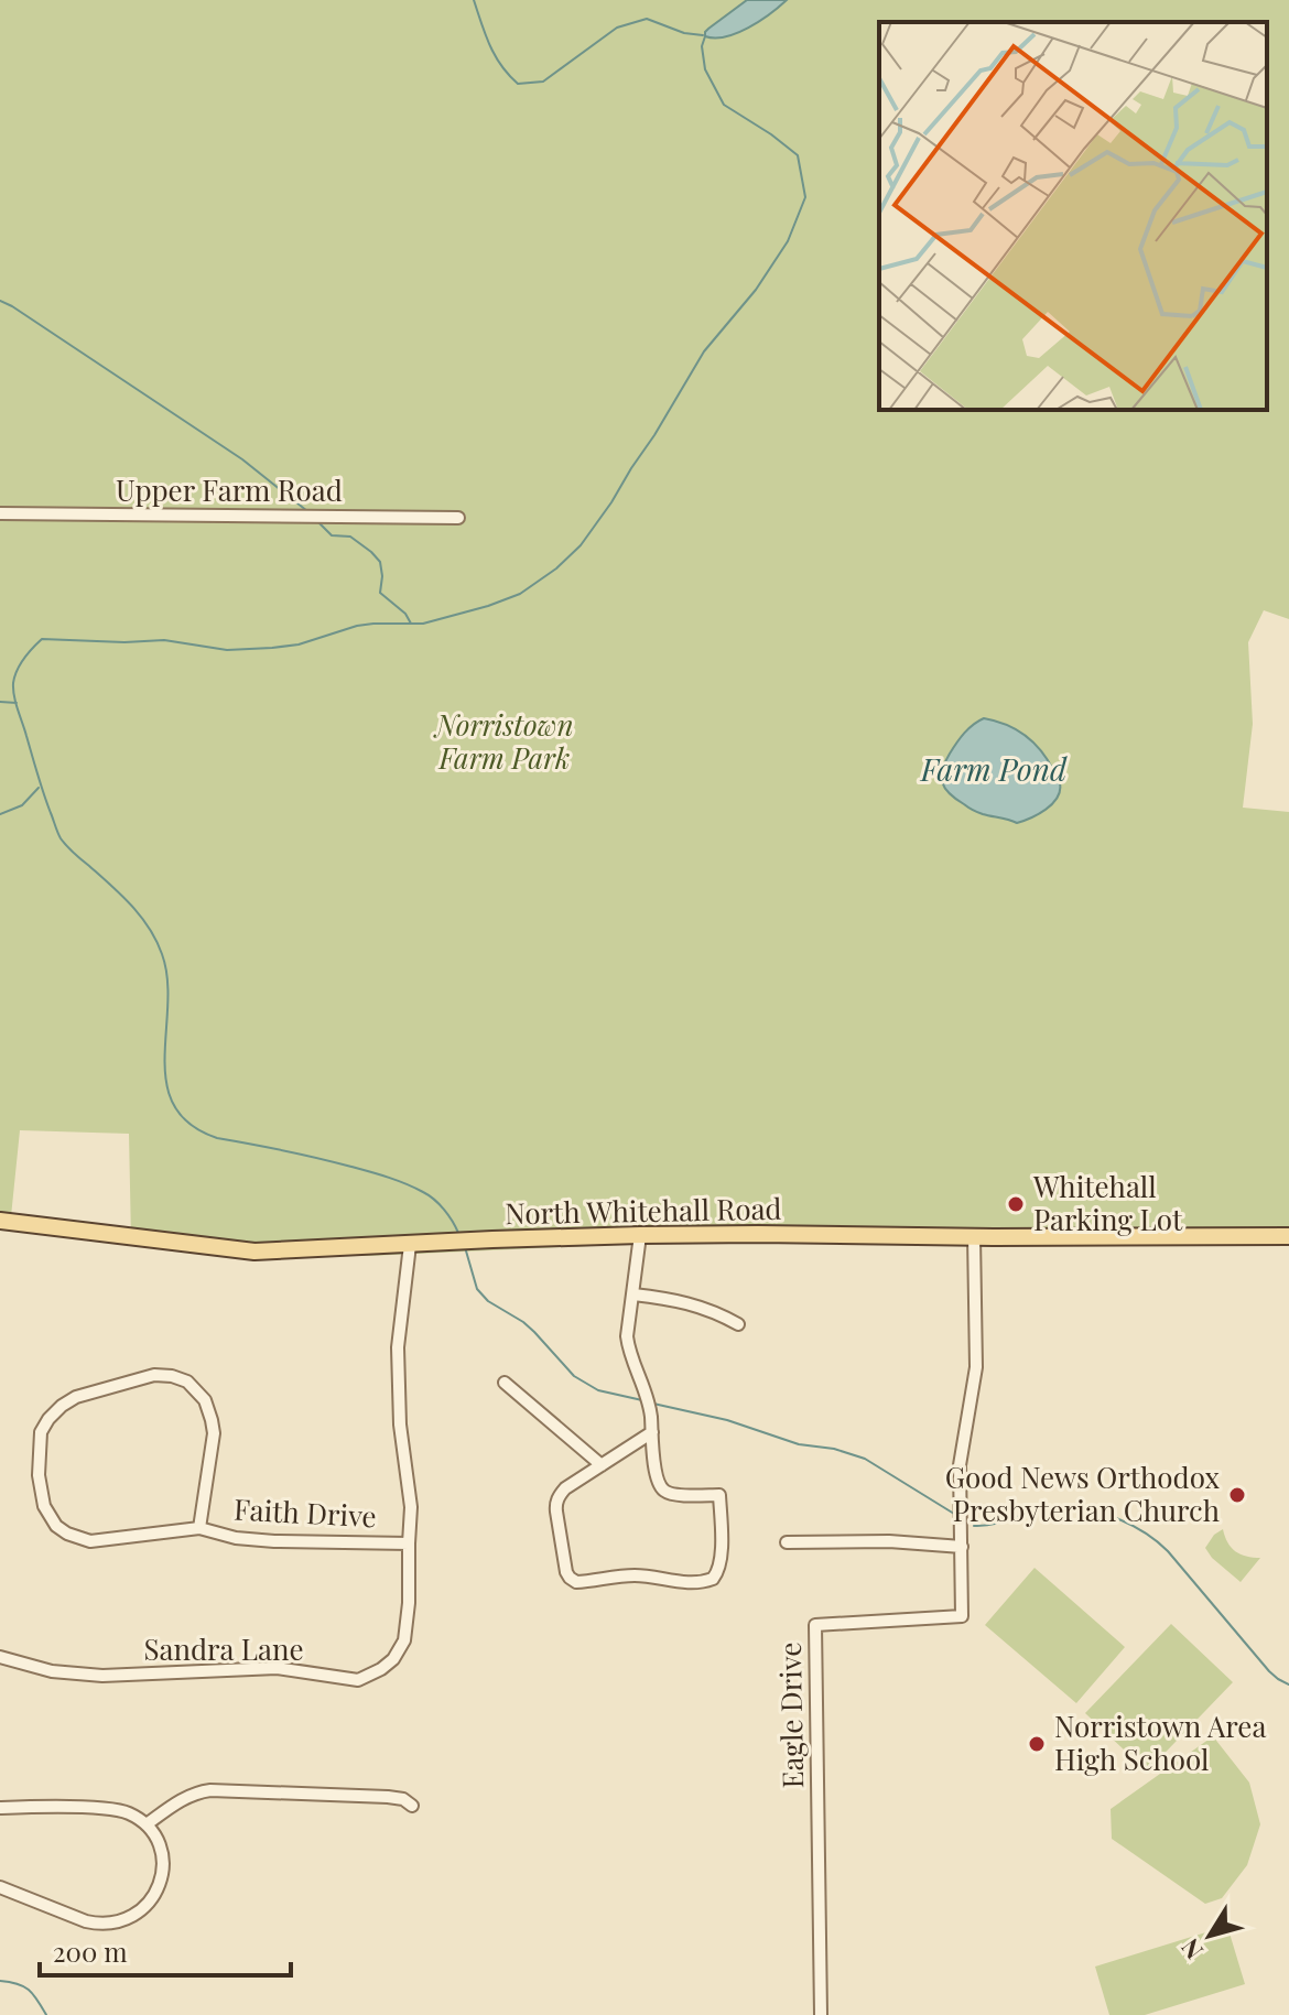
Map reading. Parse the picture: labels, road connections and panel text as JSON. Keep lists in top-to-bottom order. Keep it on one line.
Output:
{"streets":{"main road":["North Whitehall Road"],"street":["Upper Farm Road","Faith Drive","Sandra Lane","Eagle Drive"]},"crossings":[["North Whitehall Road","Sandra Lane"],["North Whitehall Road","Eagle Drive"],["Faith Drive","Sandra Lane"]],"water":["Farm Pond"],"parks":["Norristown Farm Park"],"places":["Whitehall Parking Lot","Good News Orthodox Presbyterian Church","Norristown Area High School"],"scale_bar":"200 m","north":"bottom left"}
